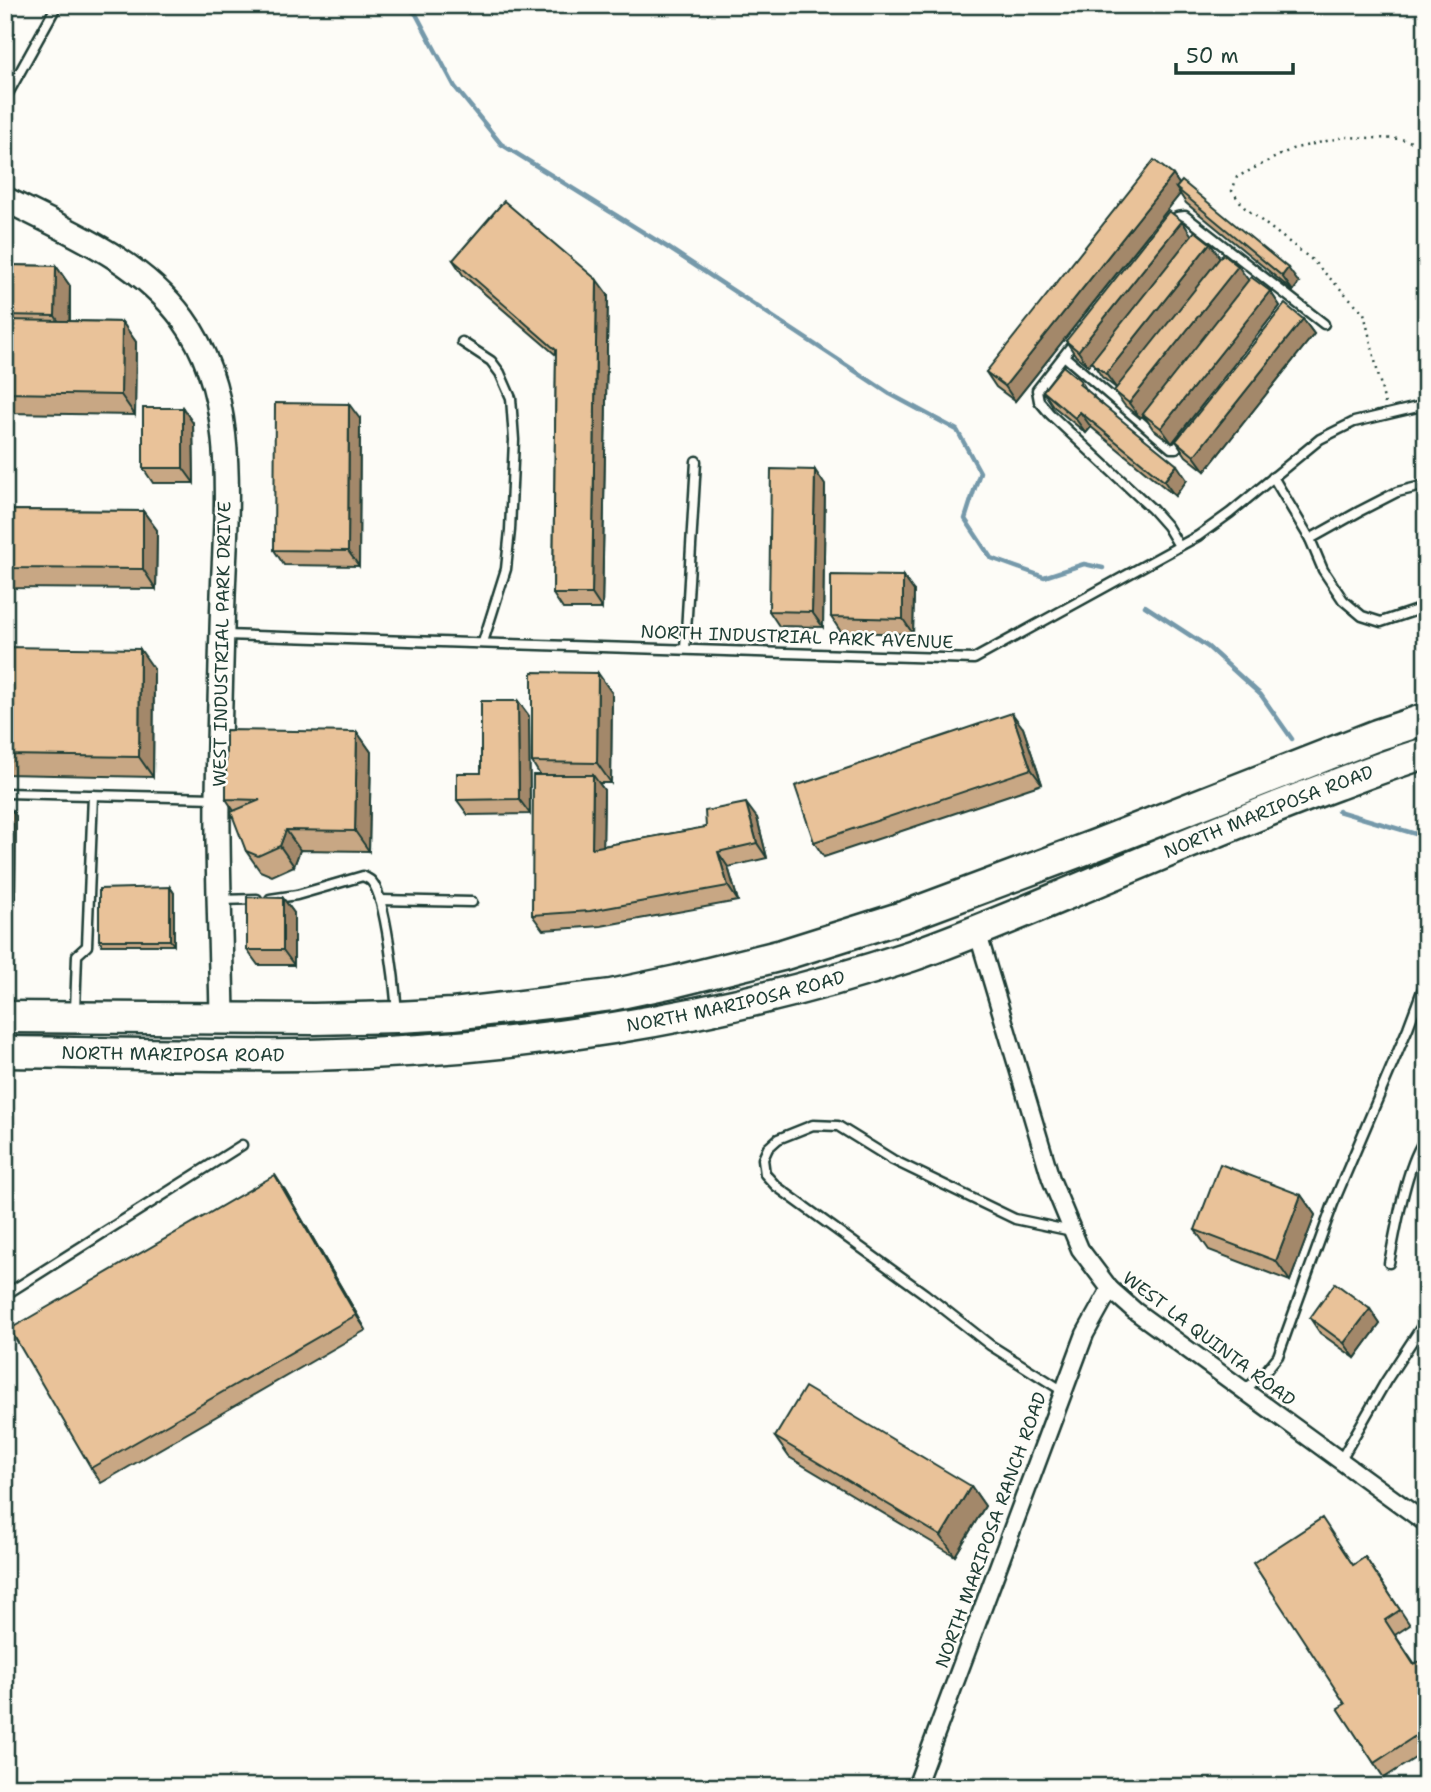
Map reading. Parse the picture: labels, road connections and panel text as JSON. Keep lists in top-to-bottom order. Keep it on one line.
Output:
{"streets":{"highway":["NORTH MARIPOSA ROAD"],"street":["WEST INDUSTRIAL PARK DRIVE","WEST LA QUINTA ROAD","NORTH MARIPOSA RANCH ROAD"],"lane":["NORTH INDUSTRIAL PARK AVENUE"]},"crossings":[["NORTH INDUSTRIAL PARK AVENUE","WEST INDUSTRIAL PARK DRIVE"],["WEST INDUSTRIAL PARK DRIVE","NORTH MARIPOSA ROAD"],["NORTH MARIPOSA ROAD","WEST LA QUINTA ROAD"],["WEST LA QUINTA ROAD","NORTH MARIPOSA RANCH ROAD"]],"scale_bar":"50 m"}
